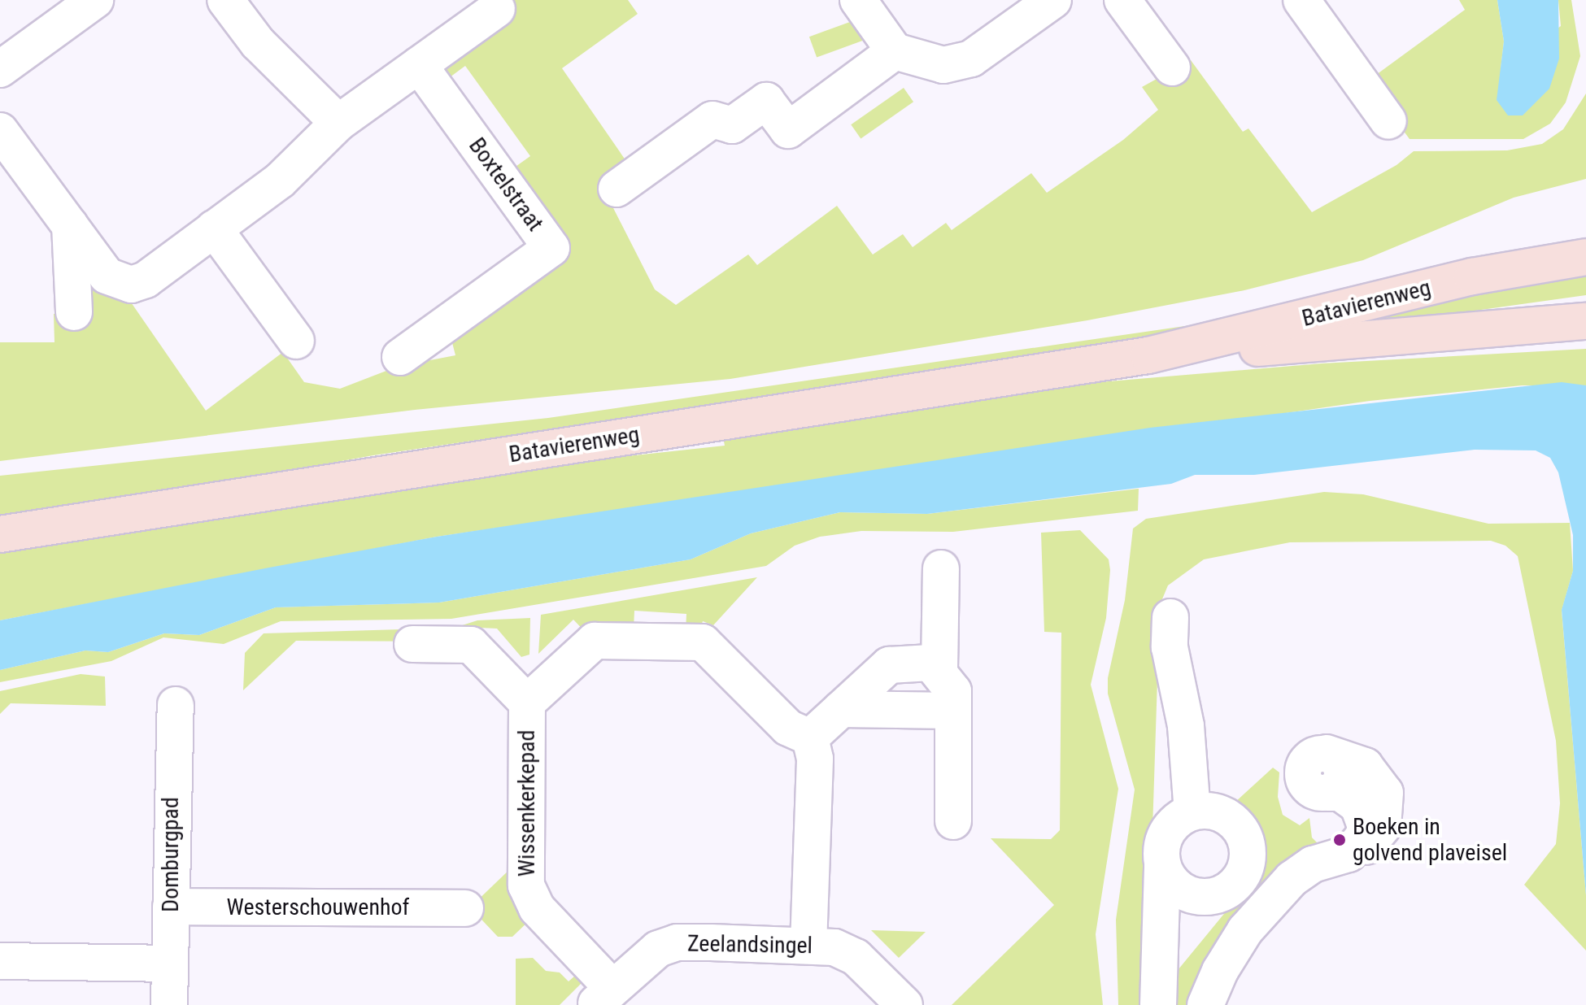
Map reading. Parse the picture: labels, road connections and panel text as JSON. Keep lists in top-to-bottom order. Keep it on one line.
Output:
{"streets":{"main road":["Batavierenweg"],"street":["Boxtelstraat","Wissenkerkepad","Domburgpad","Westerschouwenhof","Zeelandsingel"]},"crossings":[["Wissenkerkepad","Zeelandsingel"],["Domburgpad","Westerschouwenhof"]],"places":["Boeken in golvend plaveisel"]}
